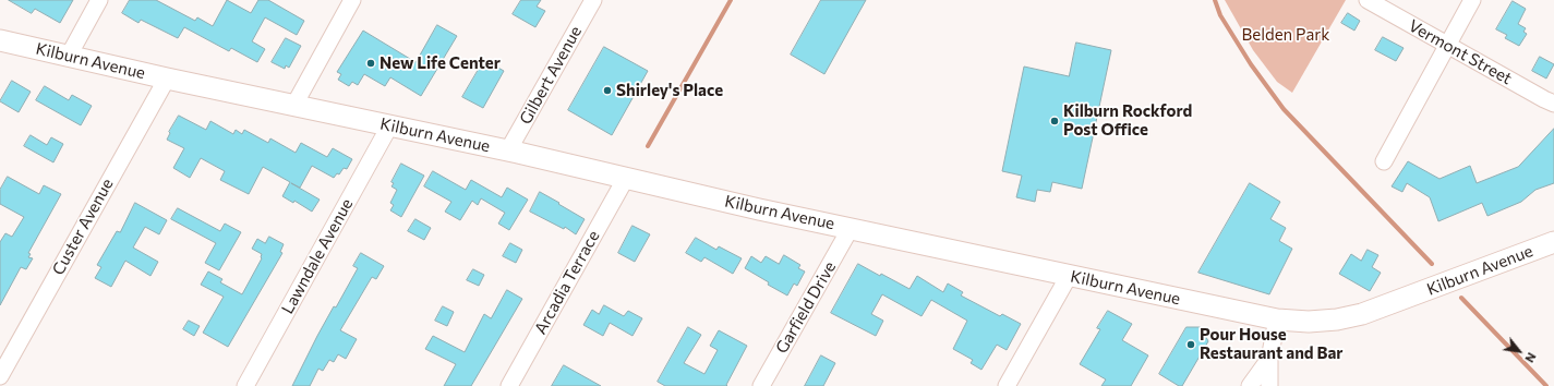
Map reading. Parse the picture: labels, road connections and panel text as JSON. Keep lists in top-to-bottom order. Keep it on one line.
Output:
{"streets":{"main road":["Kilburn Avenue"],"street":["Vermont Street","Gilbert Avenue","Custer Avenue","Lawndale Avenue","Arcadia Terrace","Garfield Drive"]},"crossings":[["Kilburn Avenue","Gilbert Avenue"],["Kilburn Avenue","Custer Avenue"],["Kilburn Avenue","Lawndale Avenue"],["Kilburn Avenue","Arcadia Terrace"],["Kilburn Avenue","Garfield Drive"]],"parks":["Belden Park"],"places":["New Life Center","Shirley's Place","Kilburn Rockford Post Office","Pour House Restaurant and Bar"],"north":"bottom right"}
